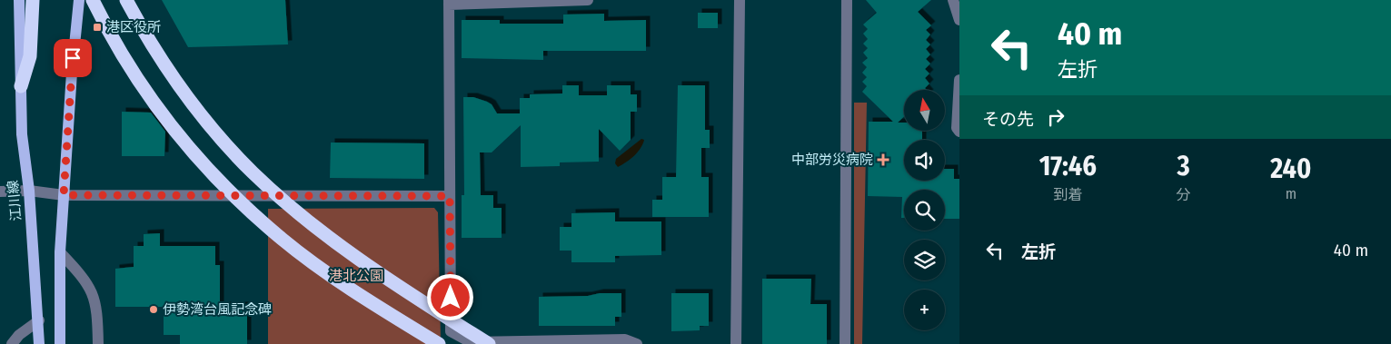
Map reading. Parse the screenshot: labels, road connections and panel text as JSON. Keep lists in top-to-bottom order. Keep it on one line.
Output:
{"streets":{"main road":["江川線"]},"parks":["港北公園"],"places":{"transit":["港区役所"],"health":["中部労災病院"],"other":["伊勢湾台風記念碑"]},"north":"top","page":{"turn":["40 m","左折"],"map_buttons":"+","then":"その先","eta":["17:46","到着","3","分","240","m"],"list":[{"name":"左折","value":"40 m"}]}}
